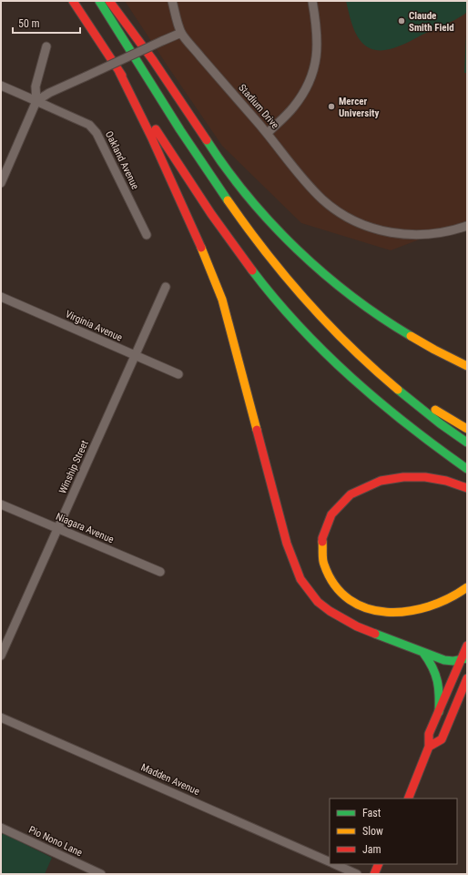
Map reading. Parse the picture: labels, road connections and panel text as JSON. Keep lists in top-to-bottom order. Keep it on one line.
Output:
{"streets":{"street":["Stadium Drive","Oakland Avenue","Virginia Avenue","Winship Street","Niagara Avenue","Madden Avenue","Pio Nono Lane"]},"crossings":[["Virginia Avenue","Winship Street"],["Winship Street","Niagara Avenue"]],"places":["Claude Smith Field","Mercer University"],"legend":["Fast","Slow","Jam"],"scale_bar":"50 m"}
